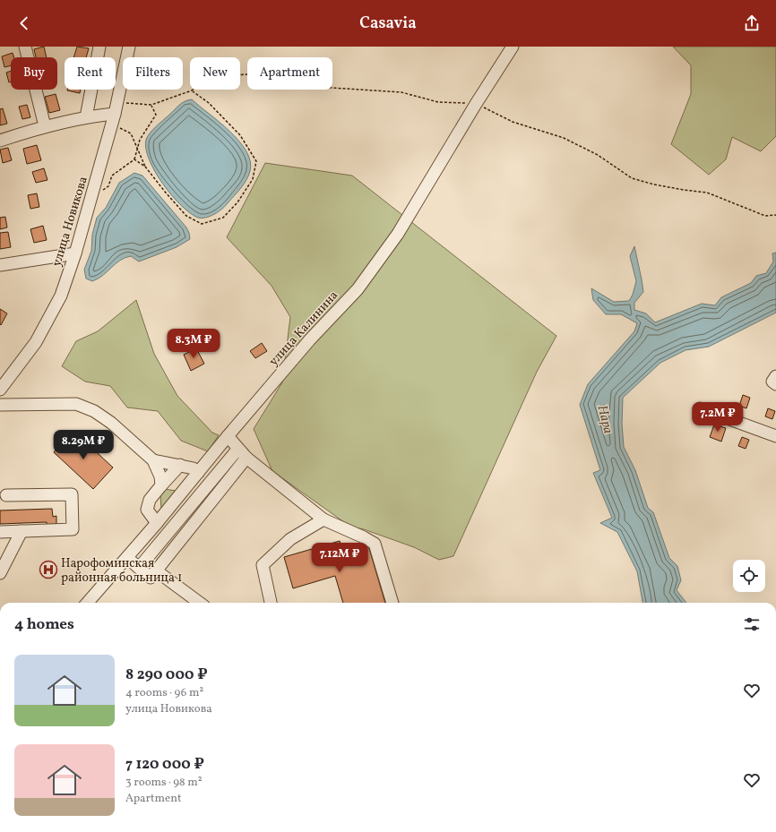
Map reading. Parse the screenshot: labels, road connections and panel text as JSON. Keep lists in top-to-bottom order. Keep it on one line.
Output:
{"streets":{"street":["улица Новикова","улица Калинина"]},"water":["Нара"],"places":{"hospital":["Нарофоминская районная больница 1"]},"page":{"header":"Casavia","chip":["Buy","Rent","Filters","New","Apartment"],"price":["8.3M ₽","7.2M ₽","8.29M ₽","7.12M ₽"],"heading":"4 homes","list":[{"name":"8 290 000 ₽","note":"4 rooms · 96 m² · улица Новикова"},{"name":"7 120 000 ₽","note":"3 rooms · 98 m² · Apartment"}]}}
